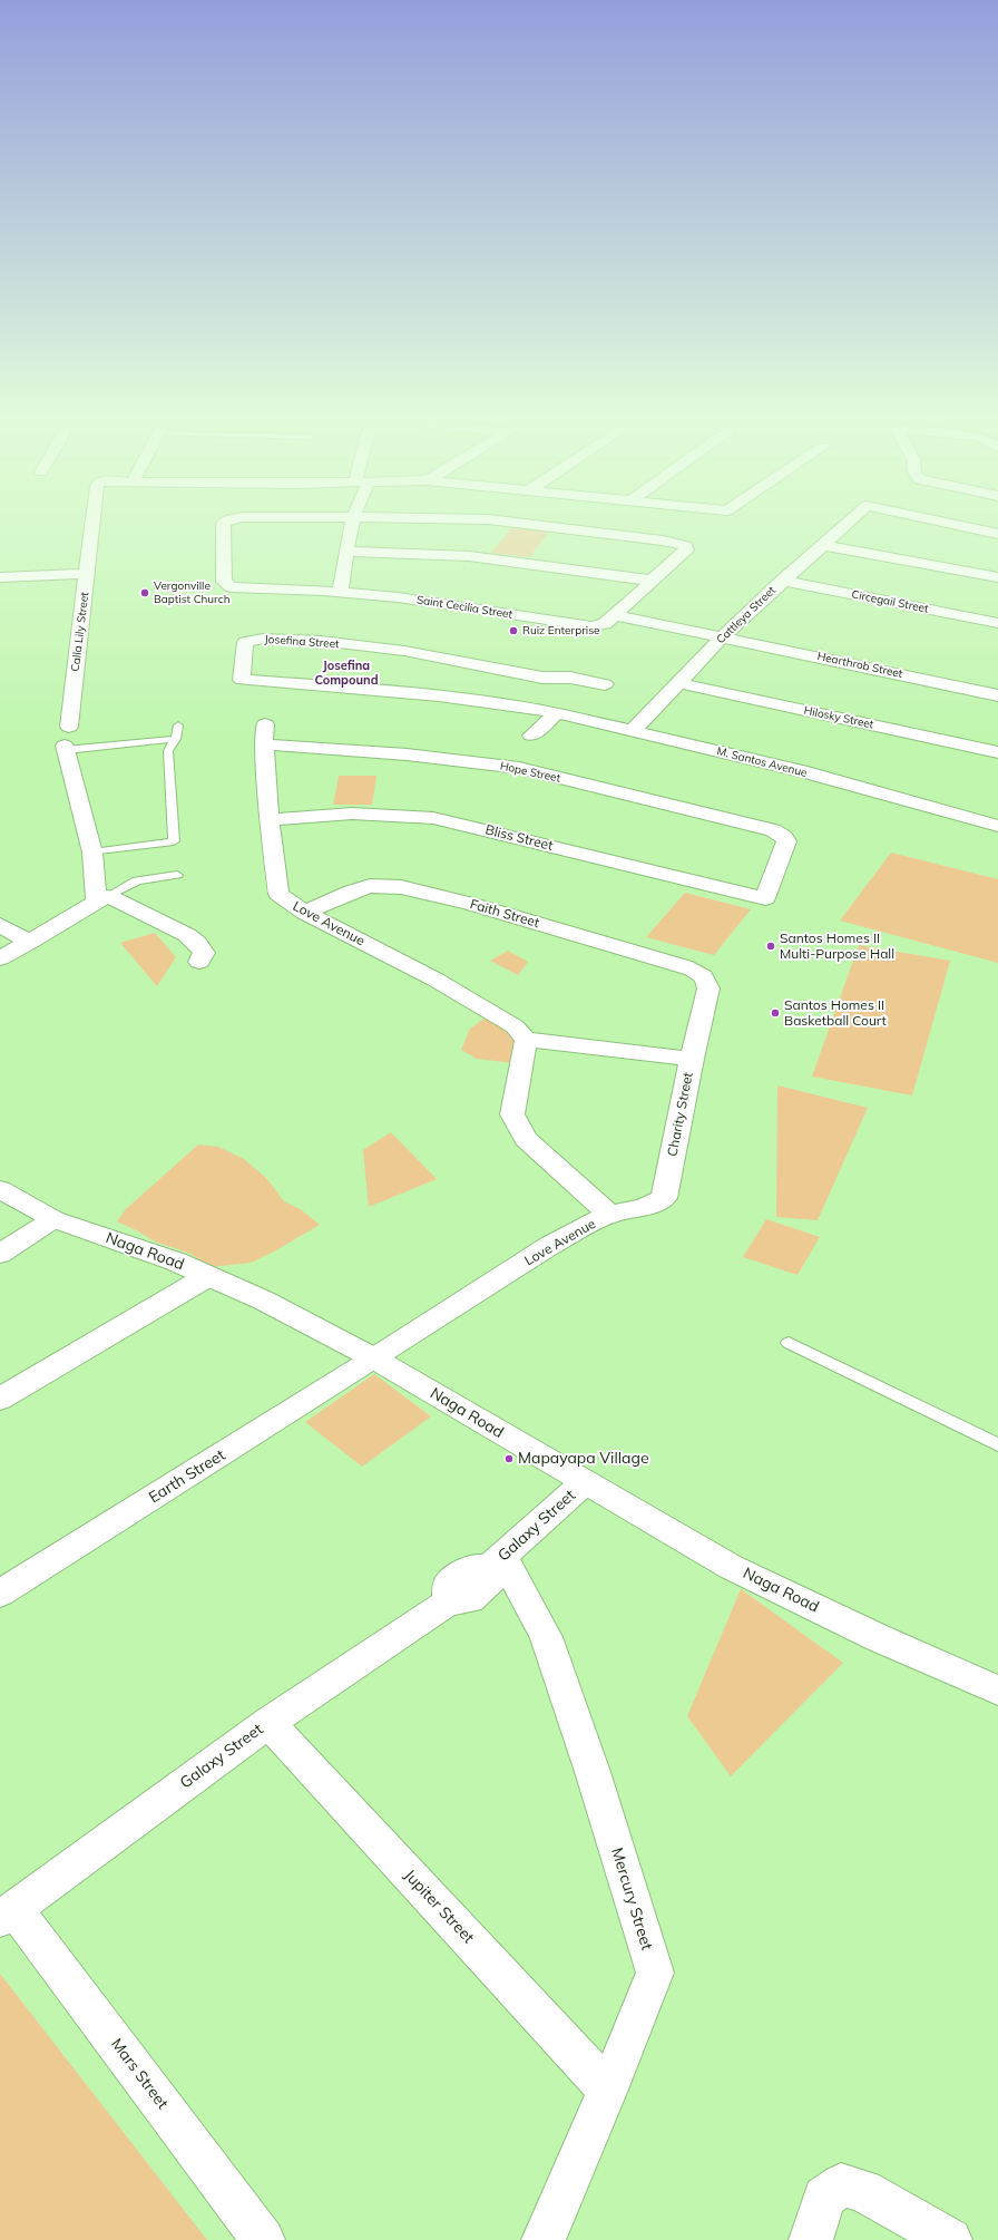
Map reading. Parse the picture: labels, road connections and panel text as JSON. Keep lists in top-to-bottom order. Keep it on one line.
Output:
{"streets":{"street":["Circegail Street","Saint Cecilia Street","Cattleya Street","Calla Lily Street","Josefina Street","Hearthrob Street","Hilosky Street","M. Santos Avenue","Hope Street","Bliss Street","Faith Street","Love Avenue","Charity Street","Naga Road","Earth Street","Galaxy Street","Mercury Street","Jupiter Street","Mars Street"]},"crossings":[["Circegail Street","Cattleya Street"],["Cattleya Street","Hearthrob Street"],["Cattleya Street","Hilosky Street"],["Cattleya Street","M. Santos Avenue"],["Josefina Street","M. Santos Avenue"],["Hope Street","Bliss Street"],["Hope Street","Love Avenue"],["Bliss Street","Love Avenue"],["Faith Street","Love Avenue"],["Faith Street","Charity Street"],["Love Avenue","Charity Street"],["Love Avenue","Naga Road"],["Love Avenue","Earth Street"],["Naga Road","Earth Street"],["Naga Road","Galaxy Street"],["Galaxy Street","Mercury Street"],["Galaxy Street","Jupiter Street"],["Galaxy Street","Mars Street"],["Mercury Street","Jupiter Street"]],"districts":["Josefina Compound"],"places":["Vergonville Baptist Church","Ruiz Enterprise","Santos Homes II Multi-Purpose Hall","Santos Homes II Basketball Court","Mapayapa Village"]}
